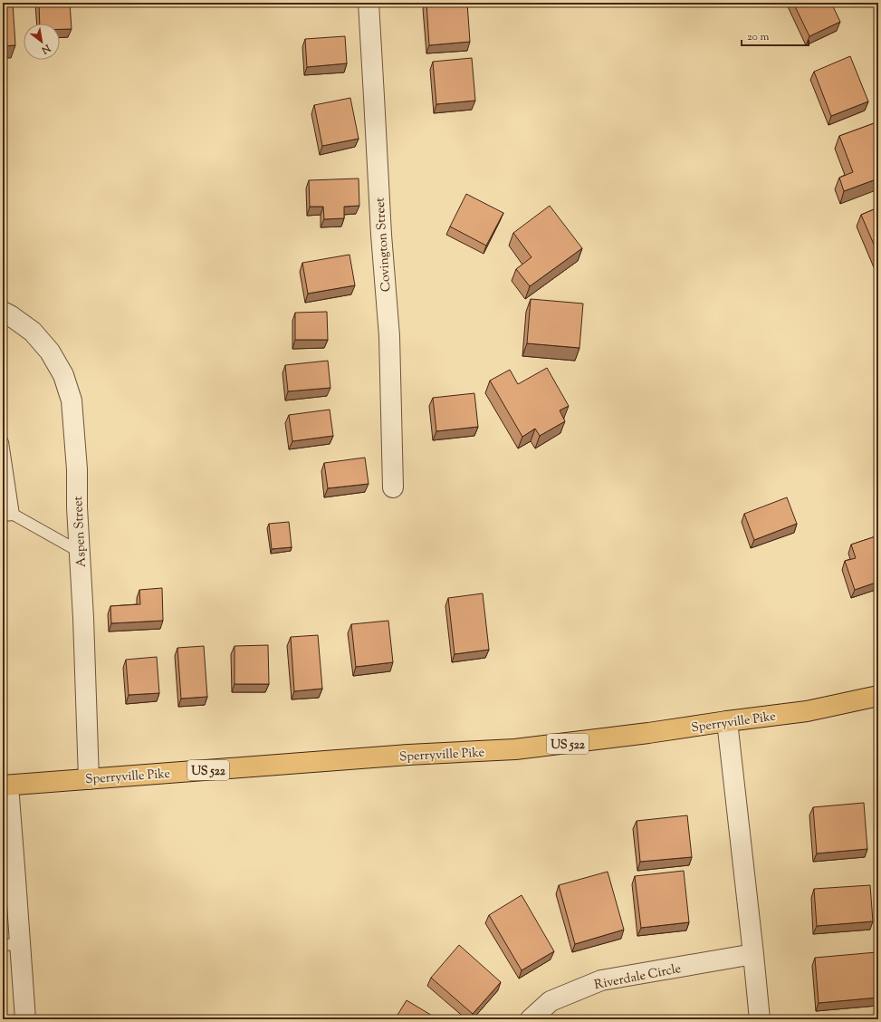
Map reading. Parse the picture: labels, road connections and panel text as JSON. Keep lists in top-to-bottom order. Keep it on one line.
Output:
{"streets":{"main road":["Sperryville Pike","US 522"],"street":["Covington Street","Aspen Street","Riverdale Circle"]},"crossings":[["Aspen Street","Sperryville Pike"]],"scale_bar":"20 m","north":"bottom right"}
